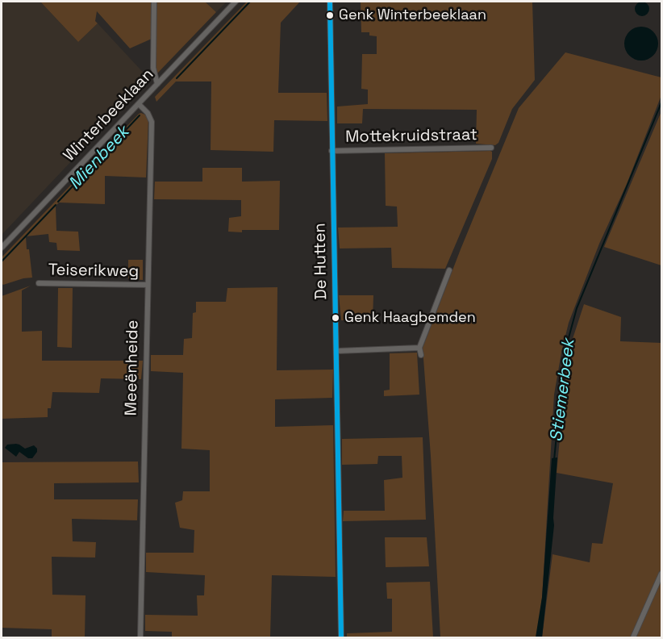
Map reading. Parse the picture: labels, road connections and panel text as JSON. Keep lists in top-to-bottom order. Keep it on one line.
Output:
{"streets":{"street":["Winterbeeklaan","Mottekruidstraat","De Hutten","Teiserikweg","Meeënheide"]},"crossings":[["Winterbeeklaan","Meeënheide"],["Mottekruidstraat","De Hutten"],["Teiserikweg","Meeënheide"]],"water":["Mienbeek","Stiemerbeek"],"places":["Genk Winterbeeklaan","Genk Haagbemden"]}
